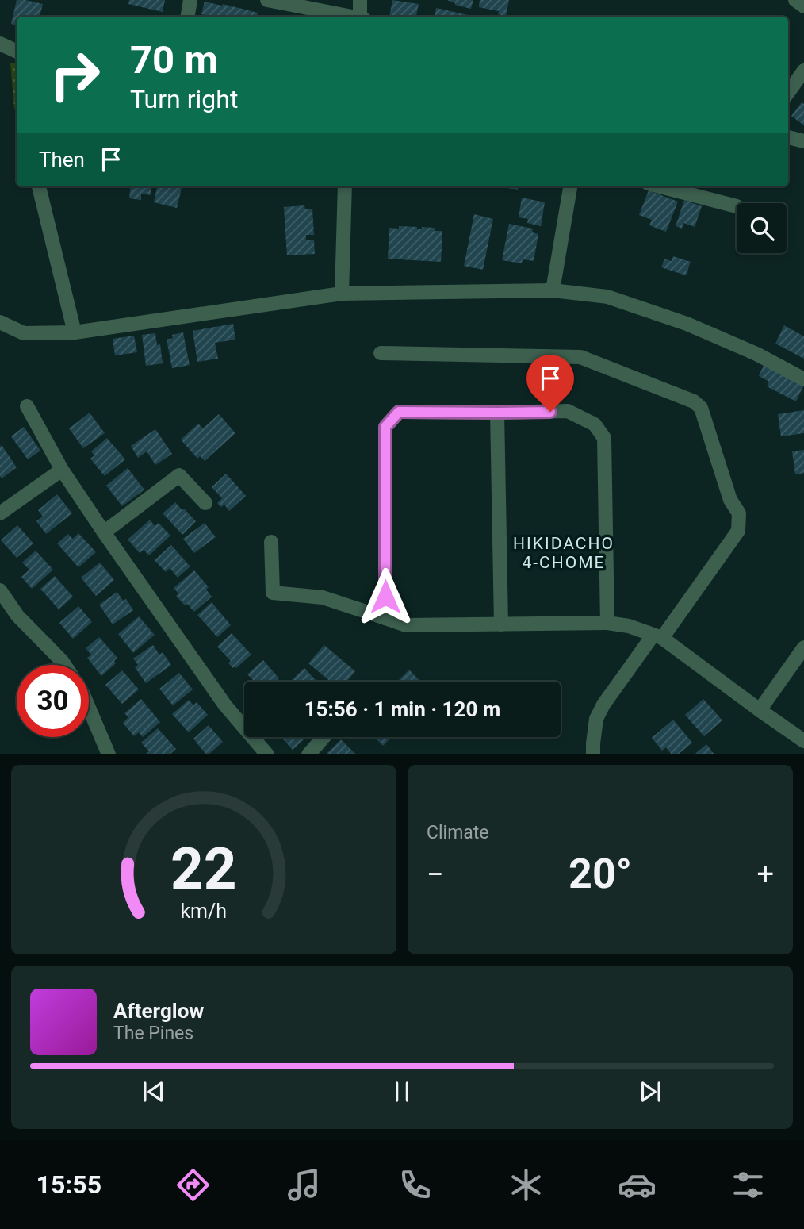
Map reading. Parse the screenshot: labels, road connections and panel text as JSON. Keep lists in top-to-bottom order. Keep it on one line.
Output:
{"districts":["HIKIDACHO 4-CHOME"],"page":{"turn":["70 m","Turn right"],"then":"Then","limit":"30","trip":"15:56 · 1 min · 120 m","tile":"Climate","heat":["−","20°","+"],"song":["Afterglow","The Pines"],"tabs":"15:55","gauge":["22","km/h"]}}
